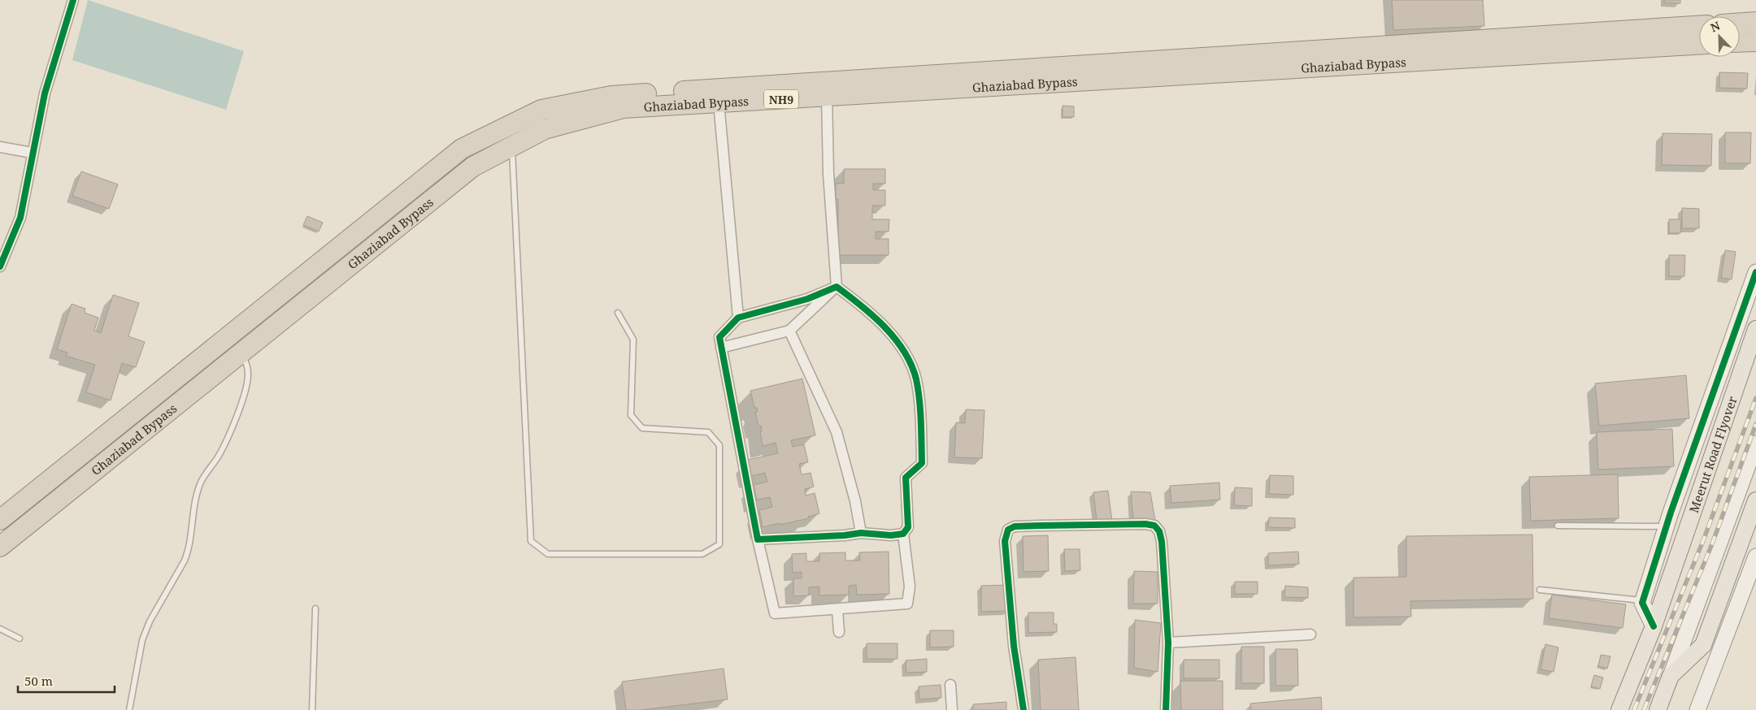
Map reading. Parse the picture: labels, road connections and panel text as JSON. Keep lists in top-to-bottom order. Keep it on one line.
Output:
{"streets":{"highway":["Ghaziabad Bypass","NH9"],"main road":["Meerut Road Flyover"]},"scale_bar":"50 m","north":"top left"}
